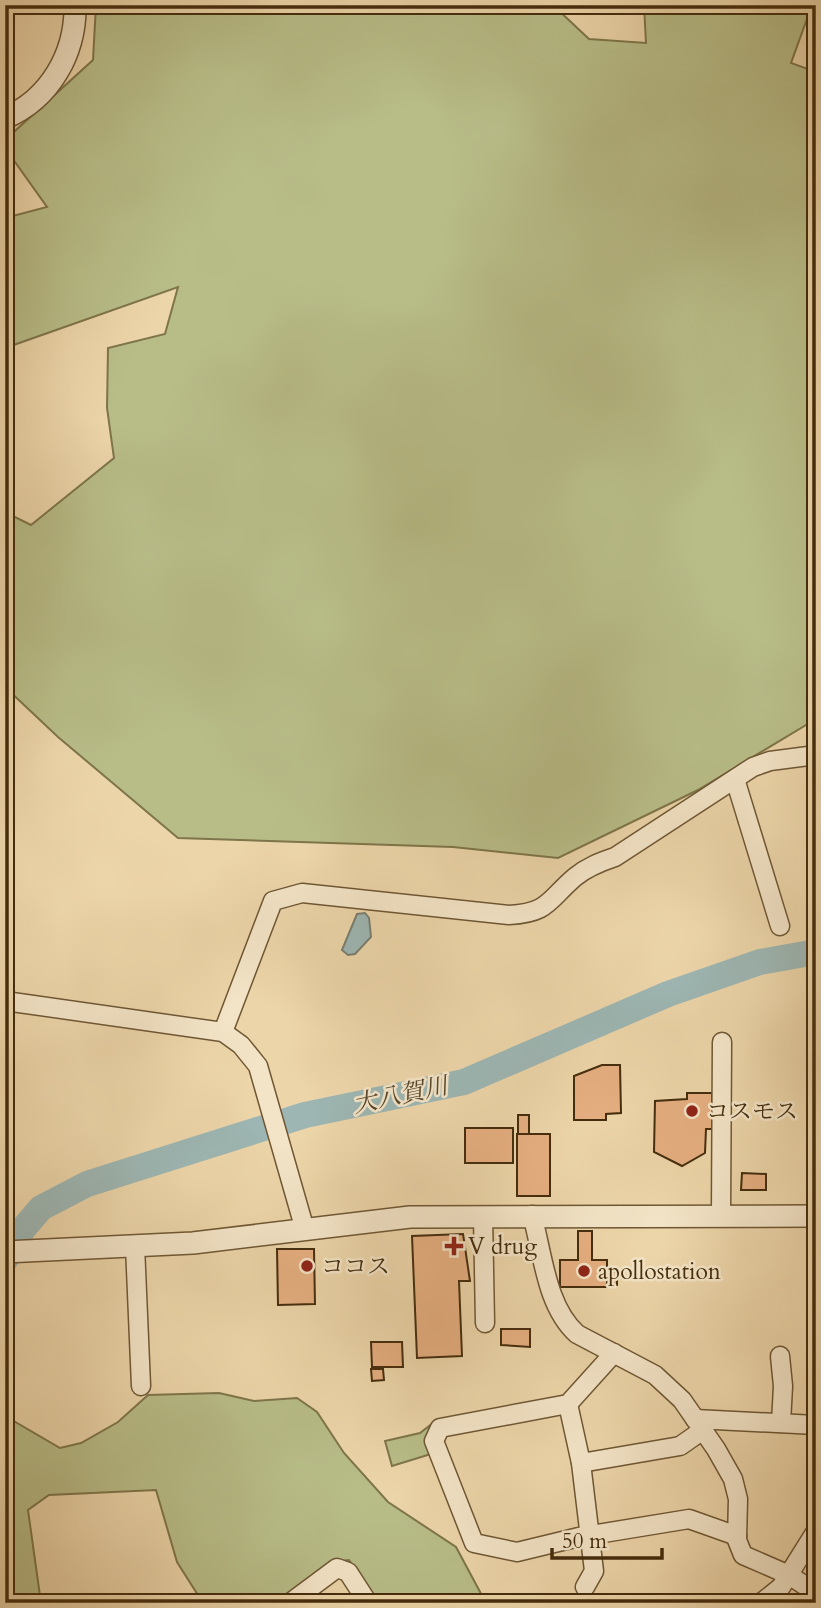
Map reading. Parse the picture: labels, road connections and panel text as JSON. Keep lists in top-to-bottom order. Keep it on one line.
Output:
{"water":["大八賀川"],"places":{"other":["コスモス","ココス","apollostation"],"health":["V drug"]},"scale_bar":"50 m"}
